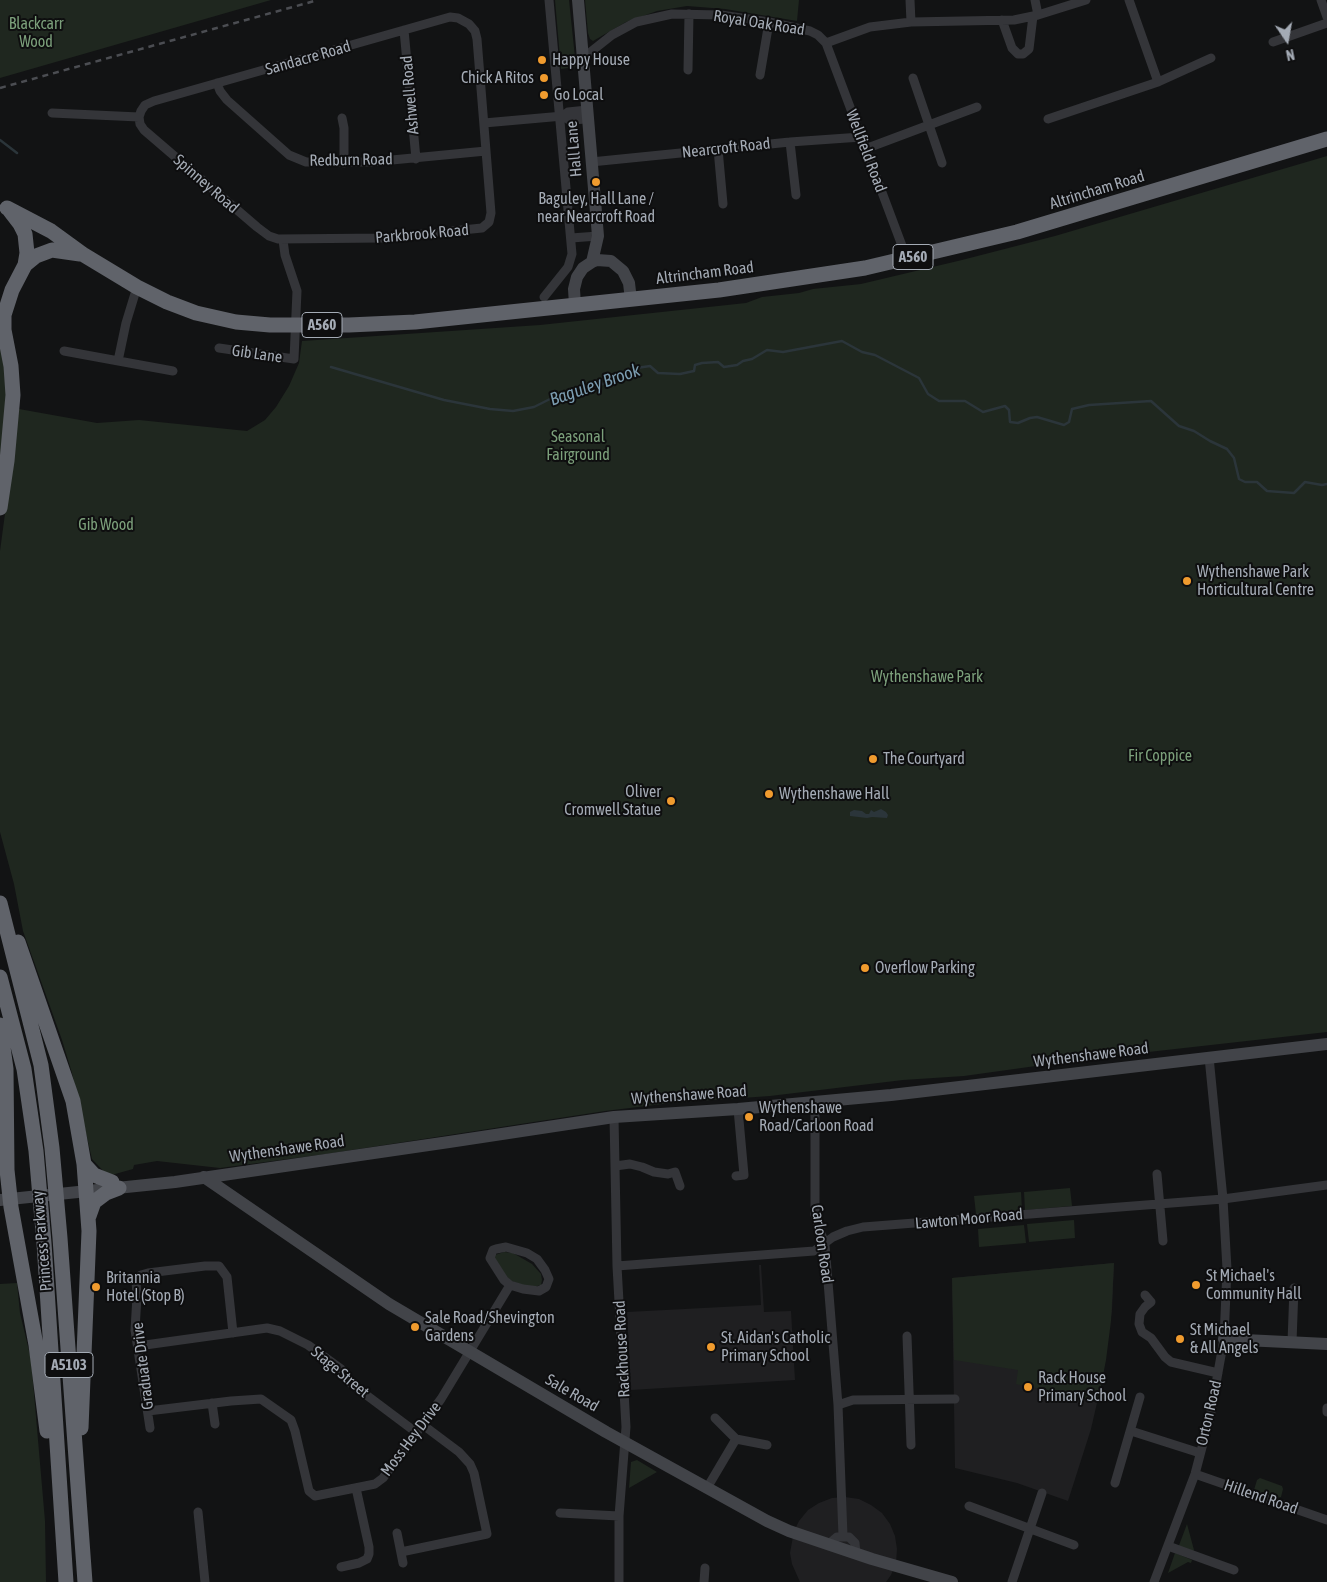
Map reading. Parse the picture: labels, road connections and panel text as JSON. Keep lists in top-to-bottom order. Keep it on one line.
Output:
{"streets":{"highway":["Altrincham Road","A560","Princess Parkway","A5103"],"main road":["Hall Lane","Wythenshawe Road","Sale Road"],"street":["Royal Oak Road","Sandacre Road","Ashwell Road","Nearcroft Road","Wellfield Road","Redburn Road","Spinney Road","Parkbrook Road","Gib Lane","Lawton Moor Road","Carloon Road","Rackhouse Road","Graduate Drive","Stage Street","Orton Road","Moss Hey Drive","Hillend Road"]},"crossings":[["Royal Oak Road","Hall Lane"],["Royal Oak Road","Wellfield Road"],["Sandacre Road","Ashwell Road"],["Sandacre Road","Redburn Road"],["Sandacre Road","Spinney Road"],["Sandacre Road","Parkbrook Road"],["Ashwell Road","Redburn Road"],["Nearcroft Road","Hall Lane"],["Nearcroft Road","Wellfield Road"],["Hall Lane","Altrincham Road"],["Wellfield Road","Altrincham Road"],["Redburn Road","Parkbrook Road"],["Spinney Road","Parkbrook Road"],["Spinney Road","Gib Lane"],["Altrincham Road","A560"],["Altrincham Road","Gib Lane"],["Parkbrook Road","Gib Lane"],["Wythenshawe Road","Carloon Road"],["Wythenshawe Road","Rackhouse Road"],["Wythenshawe Road","Sale Road"],["Wythenshawe Road","Orton Road"],["Lawton Moor Road","Carloon Road"],["Lawton Moor Road","Rackhouse Road"],["Lawton Moor Road","Orton Road"],["Rackhouse Road","Sale Road"],["Graduate Drive","Stage Street"],["Graduate Drive","Moss Hey Drive"],["Stage Street","Moss Hey Drive"],["Sale Road","Moss Hey Drive"],["Orton Road","Hillend Road"]],"water":["Baguley Brook"],"parks":["Blackcarr Wood","Seasonal Fairground","Gib Wood","Wythenshawe Park","Fir Coppice"],"places":["Happy House","Chick A Ritos","Go Local","Baguley, Hall Lane / near Nearcroft Road","Wythenshawe Park Horticultural Centre","The Courtyard","Wythenshawe Hall","Oliver Cromwell Statue","Overflow Parking","Wythenshawe Road/Carloon Road","St Michael's Community Hall","Britannia Hotel (Stop B)","Sale Road/Shevington Gardens","St Michael & All Angels","St. Aidan's Catholic Primary School","Rack House Primary School"],"north":"bottom"}
